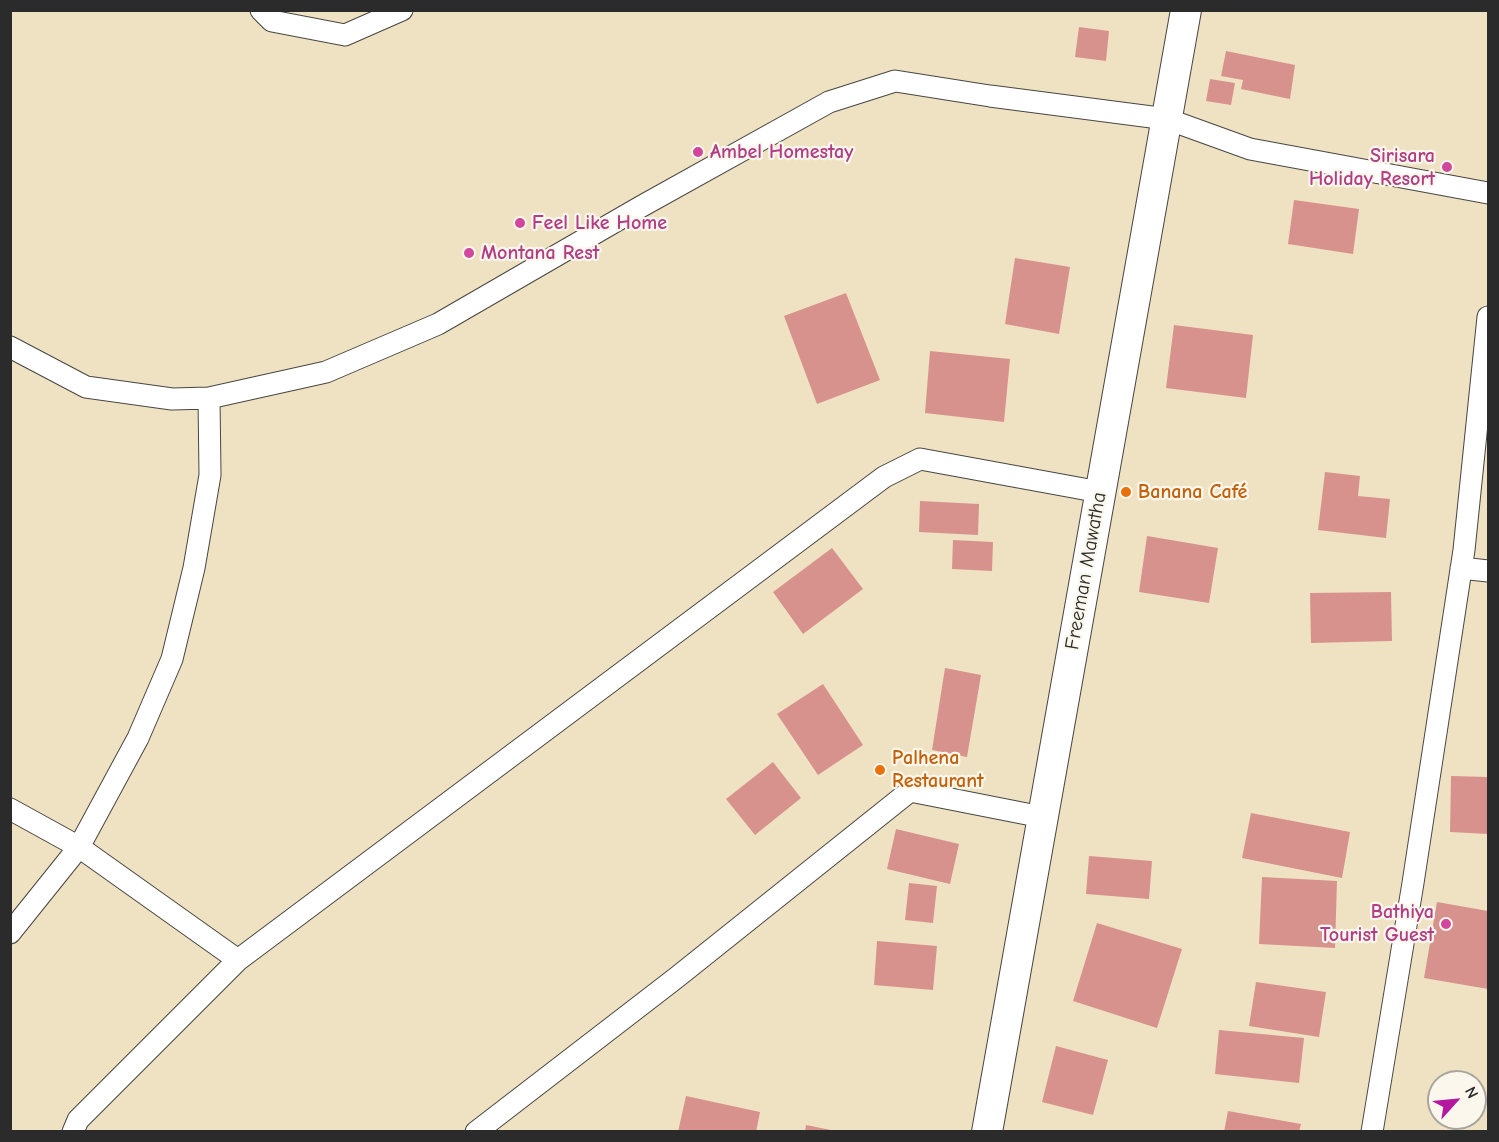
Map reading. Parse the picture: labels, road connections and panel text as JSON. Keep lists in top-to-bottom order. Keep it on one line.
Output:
{"streets":{"street":["Freeman Mawatha"]},"places":["Ambel Homestay","Sirisara Holiday Resort","Feel Like Home","Montana Rest","Banana Café","Palhena Restaurant","Bathiya Tourist Guest"],"north":"top right"}
